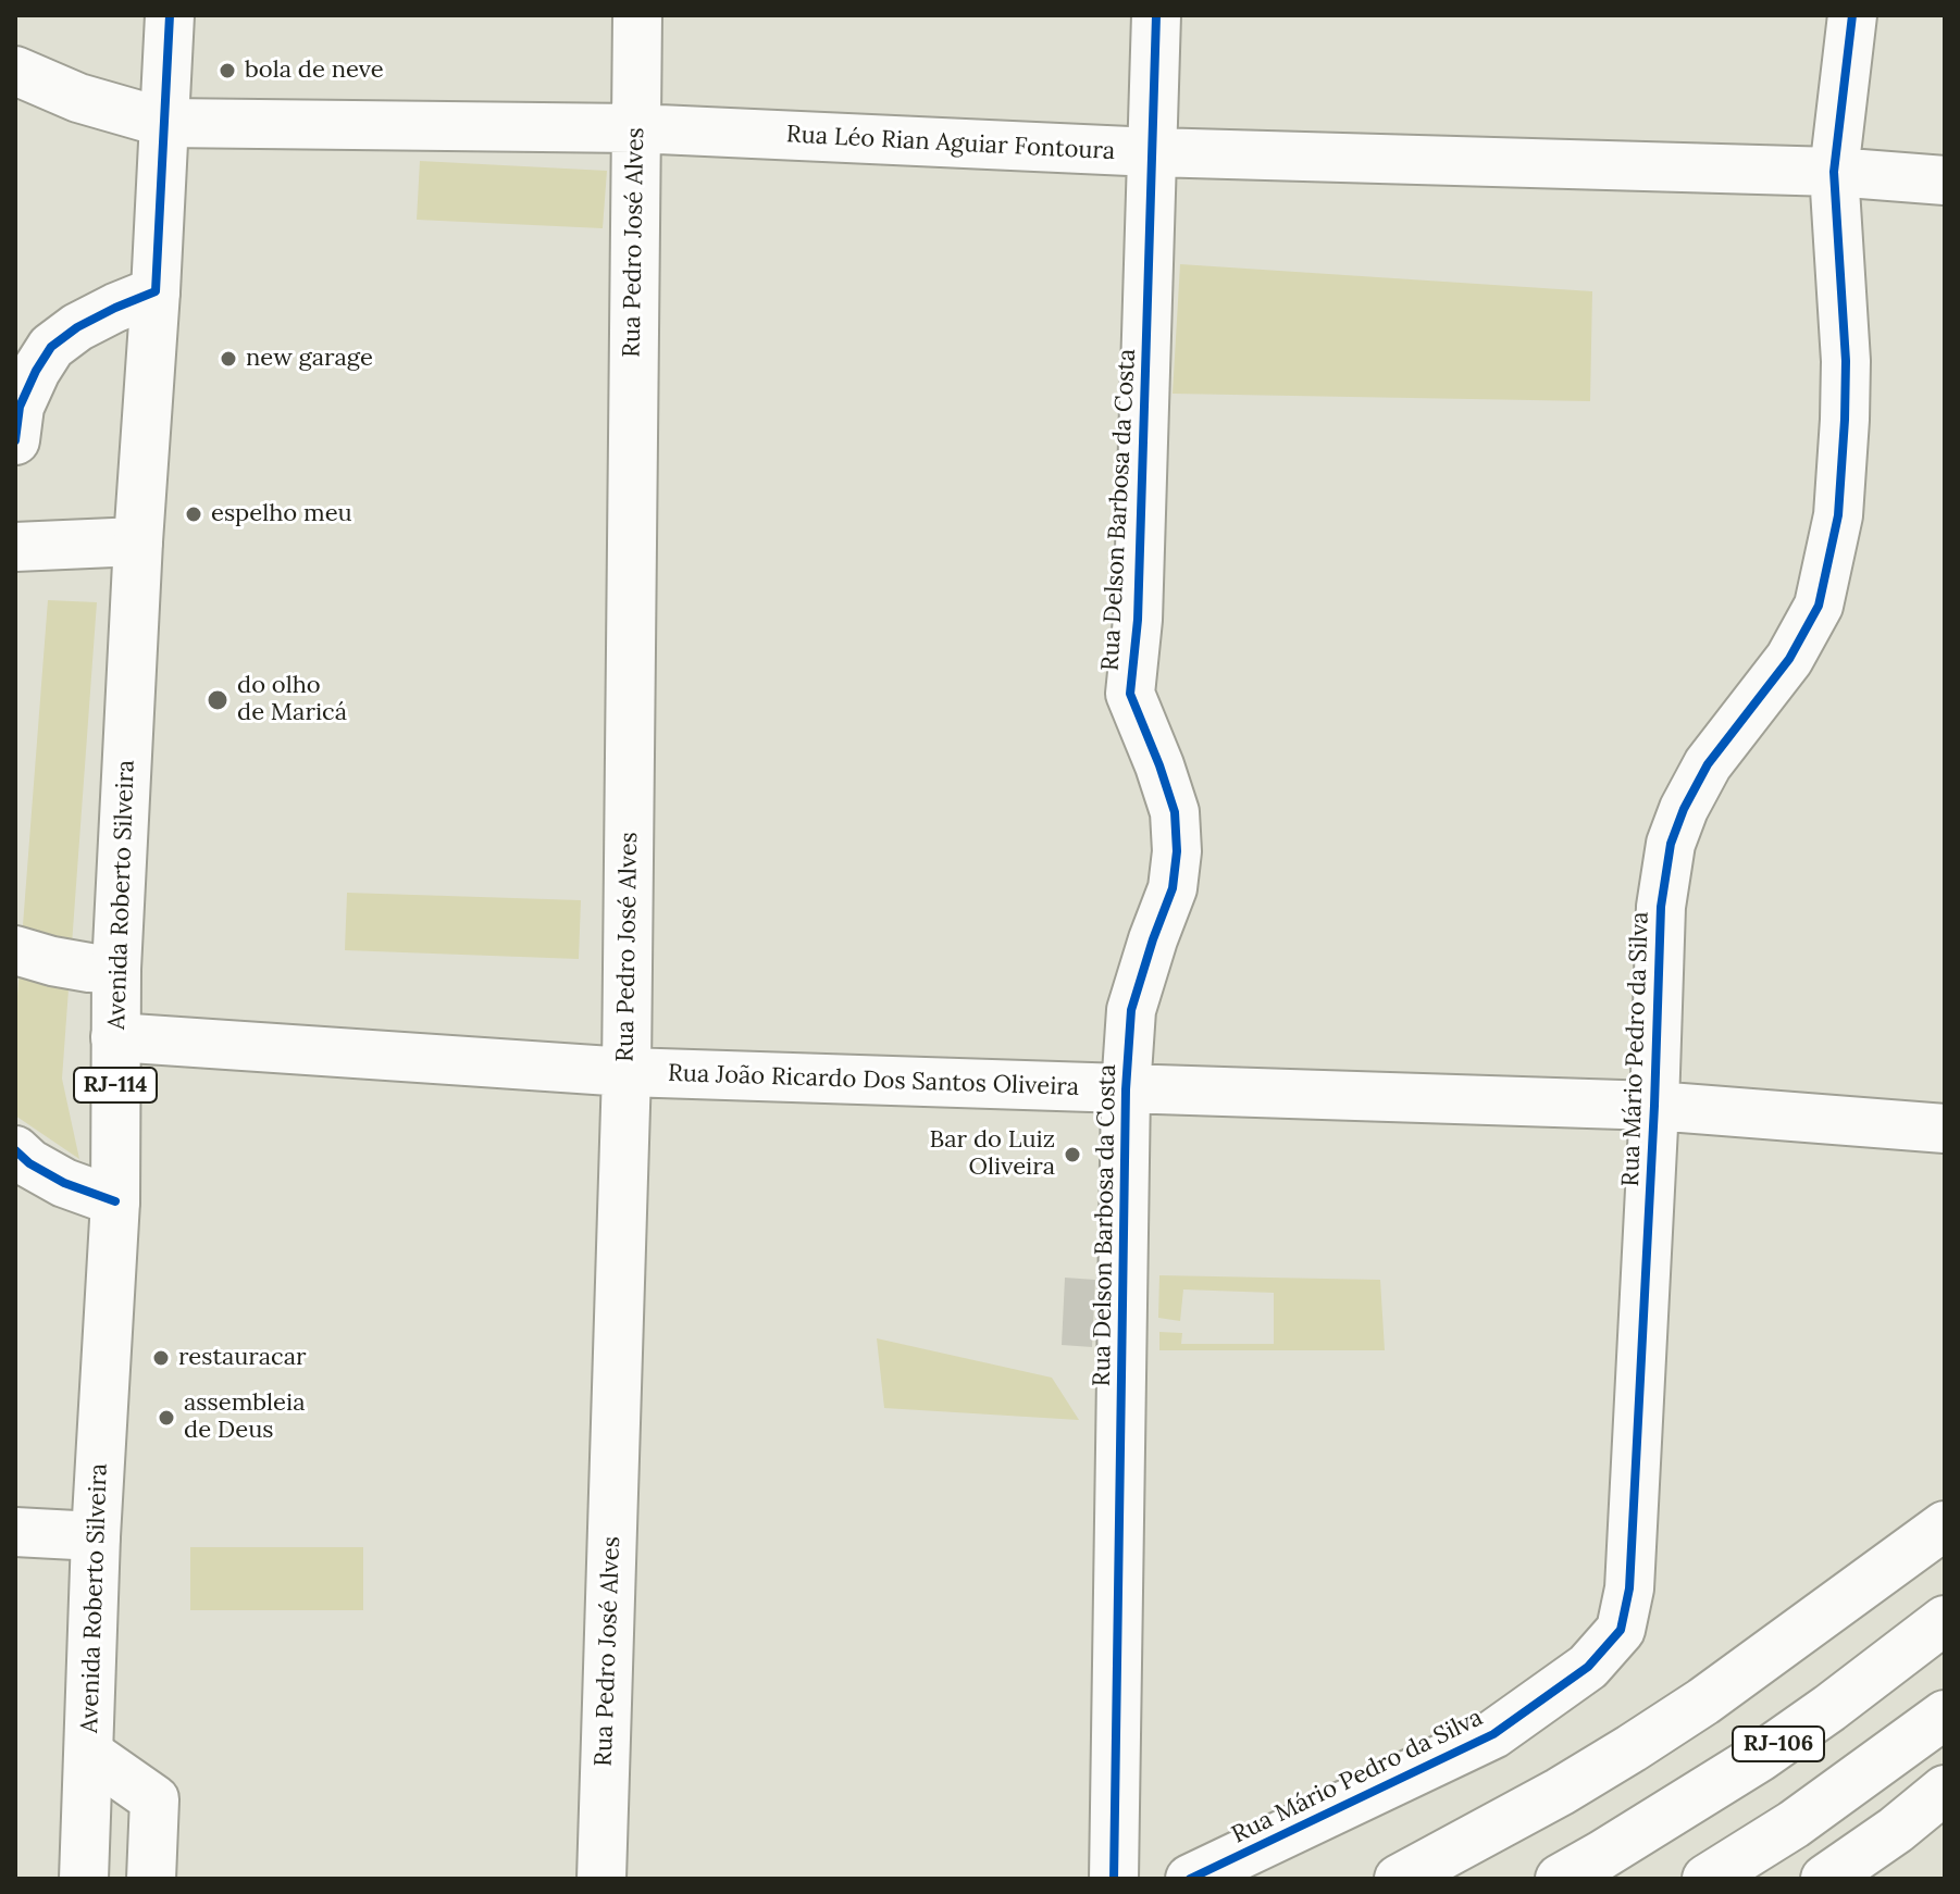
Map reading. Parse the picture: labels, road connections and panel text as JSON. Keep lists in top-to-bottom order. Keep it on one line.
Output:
{"streets":{"main road":["Rua Léo Rian Aguiar Fontoura","Rua Pedro José Alves","Rua Delson Barbosa da Costa","Avenida Roberto Silveira","Rua Mário Pedro da Silva","Rua João Ricardo Dos Santos Oliveira","RJ-114","RJ-106"]},"crossings":[["Rua Léo Rian Aguiar Fontoura","Rua Pedro José Alves"],["Rua Léo Rian Aguiar Fontoura","Rua Delson Barbosa da Costa"],["Rua Léo Rian Aguiar Fontoura","Avenida Roberto Silveira"],["Rua Léo Rian Aguiar Fontoura","Rua Mário Pedro da Silva"],["Rua Pedro José Alves","Rua João Ricardo Dos Santos Oliveira"],["Rua Delson Barbosa da Costa","Rua João Ricardo Dos Santos Oliveira"],["Avenida Roberto Silveira","Rua João Ricardo Dos Santos Oliveira"],["Rua Mário Pedro da Silva","Rua João Ricardo Dos Santos Oliveira"]],"places":["bola de neve","new garage","espelho meu","do olho de Maricá","Bar do Luiz Oliveira","restauracar","assembleia de Deus"]}
